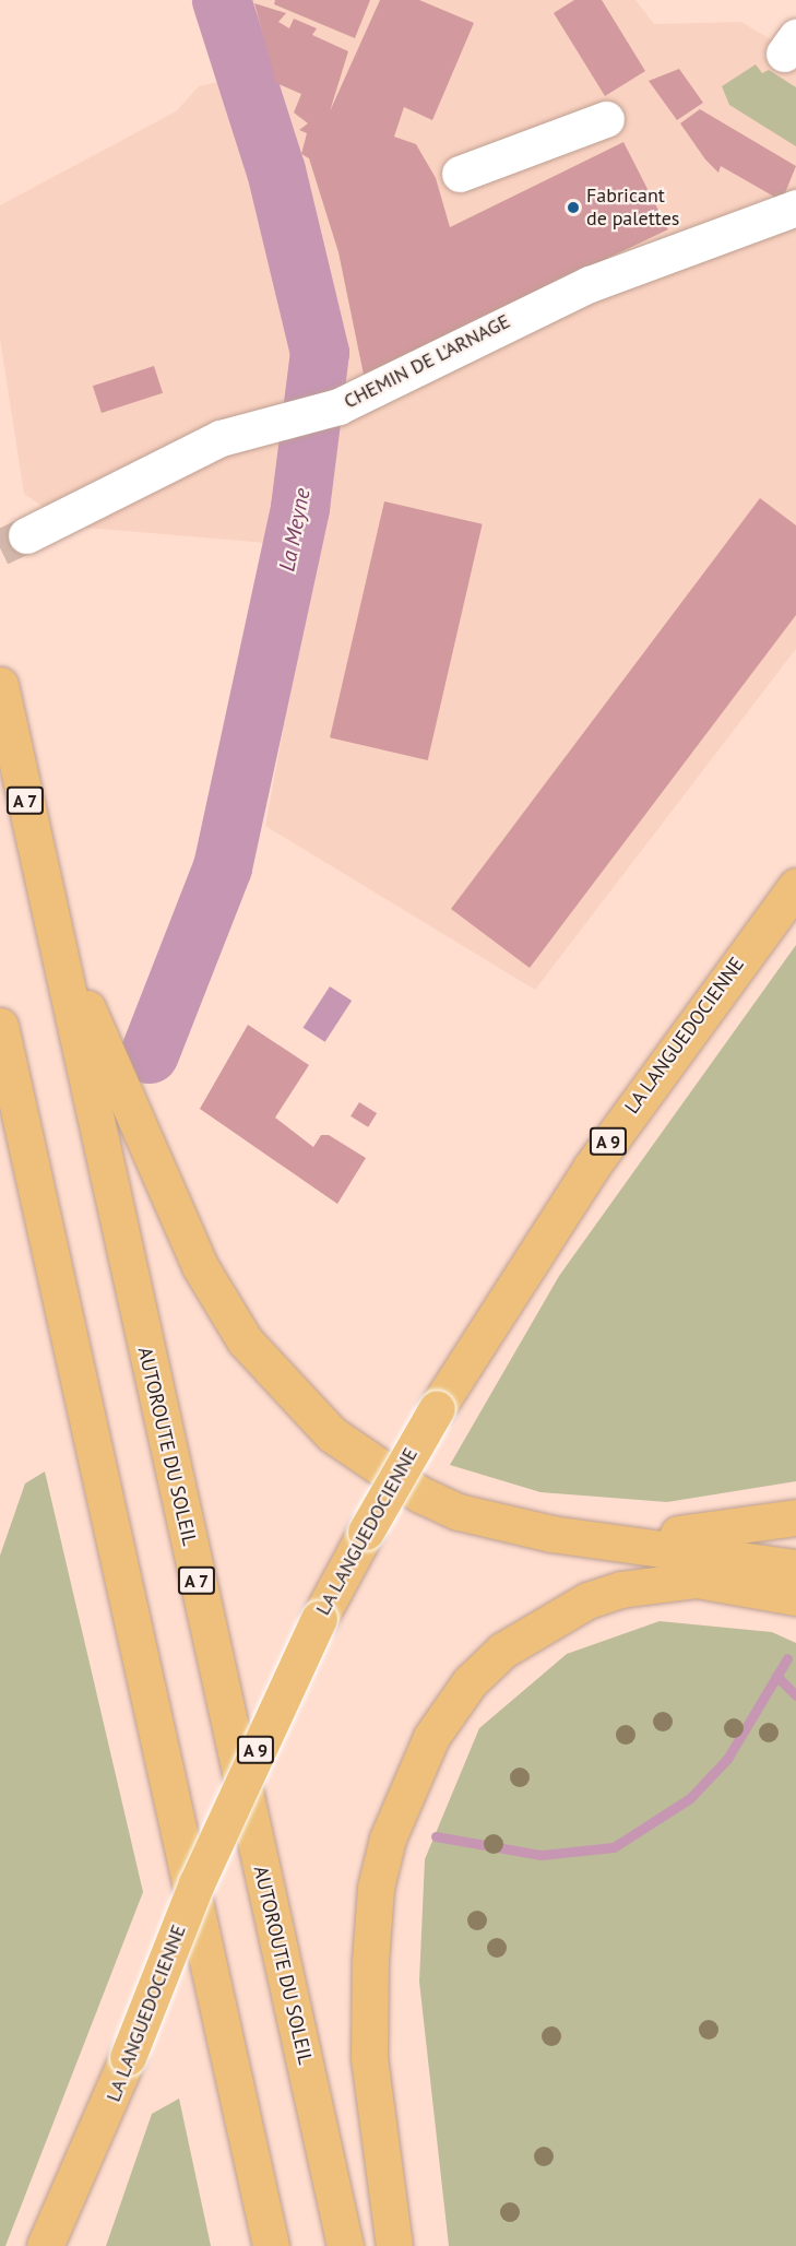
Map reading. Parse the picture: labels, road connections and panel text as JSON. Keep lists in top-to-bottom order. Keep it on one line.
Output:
{"streets":{"highway":["A 7","LA LANGUEDOCIENNE","A 9","AUTOROUTE DU SOLEIL"],"street":["CHEMIN DE L'ARNAGE"]},"water":["La Meyne"],"places":["Fabricant de palettes"]}
